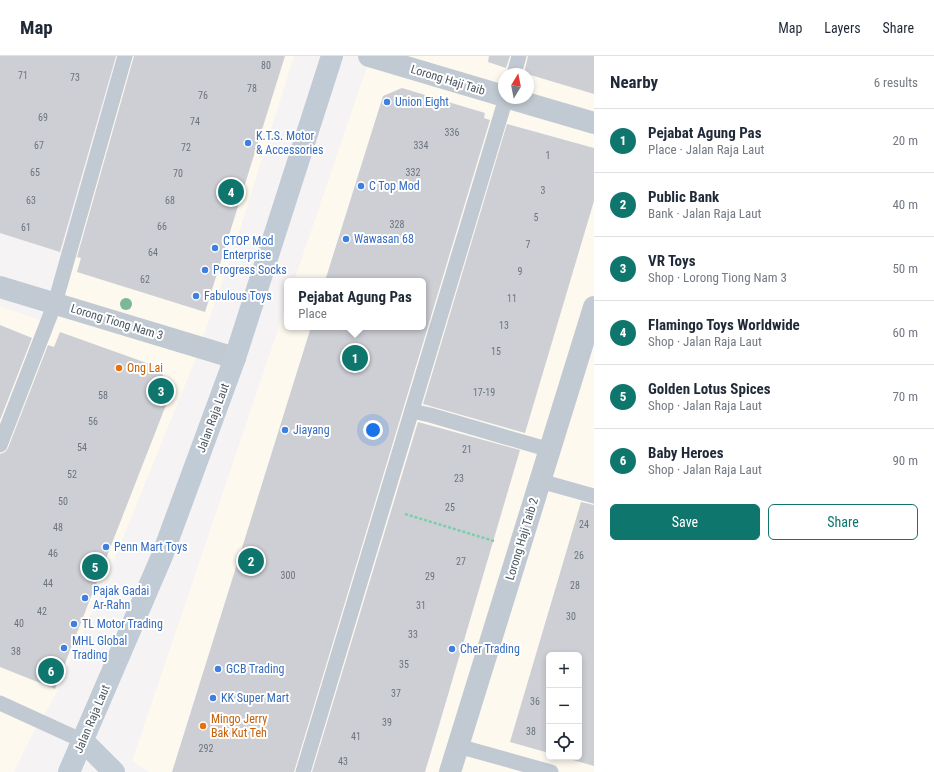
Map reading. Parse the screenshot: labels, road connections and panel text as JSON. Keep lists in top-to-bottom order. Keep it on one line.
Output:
{"streets":{"main road":["Jalan Raja Laut"],"street":["Lorong Haji Taib","Lorong Tiong Nam 3","Lorong Haji Taib 2"]},"crossings":[["Lorong Tiong Nam 3","Jalan Raja Laut"]],"places":["Union Eight","K.T.S. Motor & Accessories","C Top Mod","Wawasan 68","CTOP Mod Enterprise","Progress Socks","Fabulous Toys","Ong Lai","Jiayang","Penn Mart Toys","Pajak Gadai Ar-Rahn","TL Motor Trading","MHL Global Trading","Cher Trading","GCB Trading","KK Super Mart","Mingo Jerry Bak Kut Teh"],"house_numbers":["80","71","73","78","76","69","74","336","67","334","72","1","65","332","70","3","63","68","5","328","66","61","7","64","9","62","11","13","15","17-19","58","56","54","21","52","23","50","25","24","48","46","26","27","300","29","44","28","31","42","30","40","33","38","35","37","36","39","38","41","292","43"],"north":"top","page":{"header":"Map","nav":["Map","Layers","Share"],"heading":["Nearby","6 results"],"list":[{"mark":"1","name":"Pejabat Agung Pas","note":"Place · Jalan Raja Laut","value":"20 m"},{"mark":"2","name":"Public Bank","note":"Bank · Jalan Raja Laut","value":"40 m"},{"mark":"3","name":"VR Toys","note":"Shop · Lorong Tiong Nam 3","value":"50 m"},{"mark":"4","name":"Flamingo Toys Worldwide","note":"Shop · Jalan Raja Laut","value":"60 m"},{"mark":"5","name":"Golden Lotus Spices","note":"Shop · Jalan Raja Laut","value":"70 m"},{"mark":"6","name":"Baby Heroes","note":"Shop · Jalan Raja Laut","value":"90 m"}],"pins":["4","1","3","2","5","6"],"popup":["Pejabat Agung Pas","Place"],"buttons":["Save","Share"],"map_buttons":["+","−"]}}
